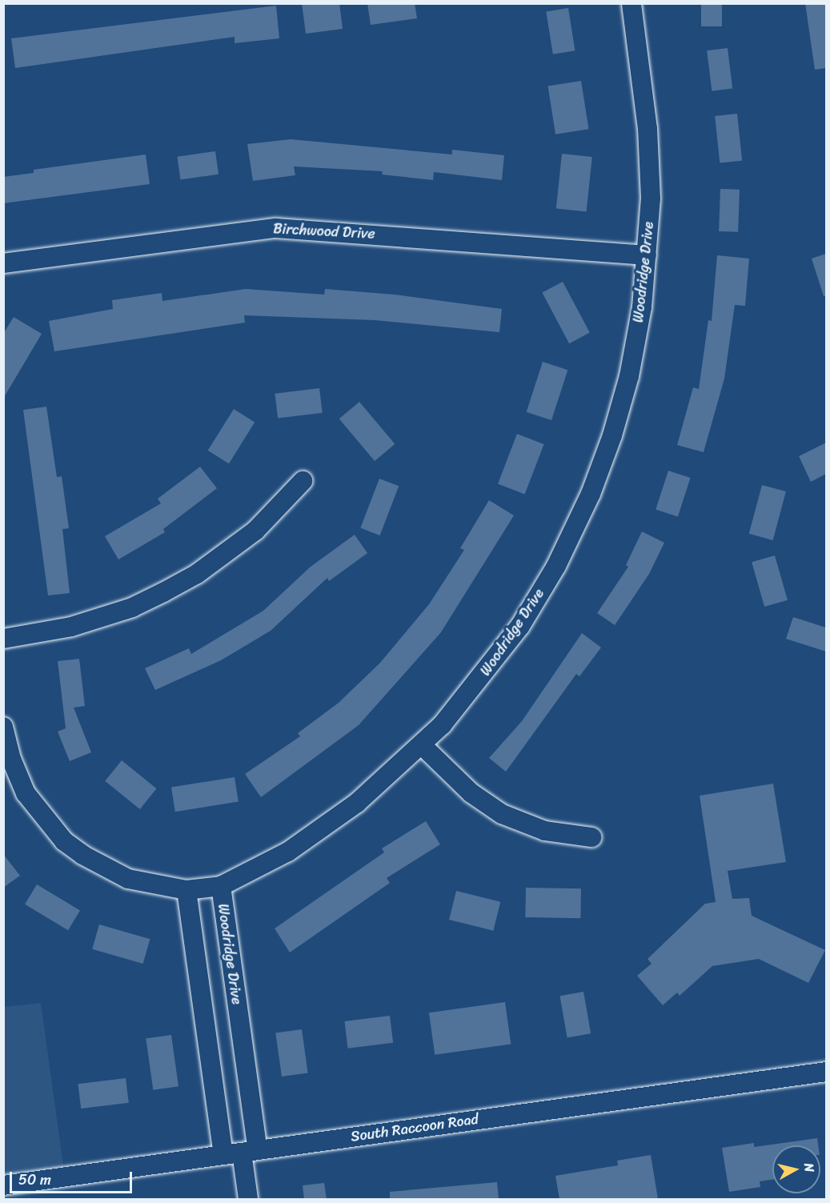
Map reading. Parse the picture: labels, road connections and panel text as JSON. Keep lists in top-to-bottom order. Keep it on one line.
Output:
{"streets":{"street":["Birchwood Drive","Woodridge Drive","South Raccoon Road"]},"crossings":[["Birchwood Drive","Woodridge Drive"],["Woodridge Drive","South Raccoon Road"]],"scale_bar":"50 m","north":"right"}
